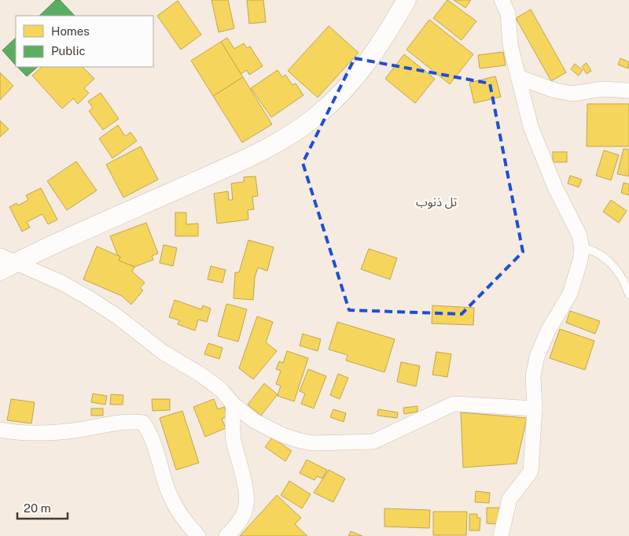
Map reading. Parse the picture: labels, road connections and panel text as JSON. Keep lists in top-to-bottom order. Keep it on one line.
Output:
{"districts":["تل ذنوب"],"legend":["Homes","Public"],"scale_bar":"20 m"}
